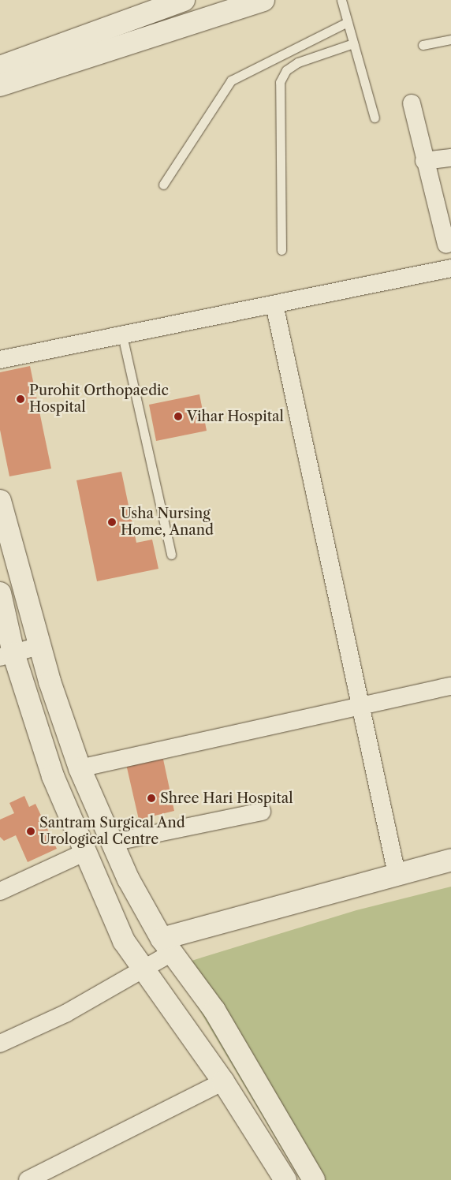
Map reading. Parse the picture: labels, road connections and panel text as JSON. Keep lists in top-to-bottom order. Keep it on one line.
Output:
{"places":["Purohit Orthopaedic Hospital","Vihar Hospital","Usha Nursing Home, Anand","Shree Hari Hospital","Santram Surgical And Urological Centre"]}
